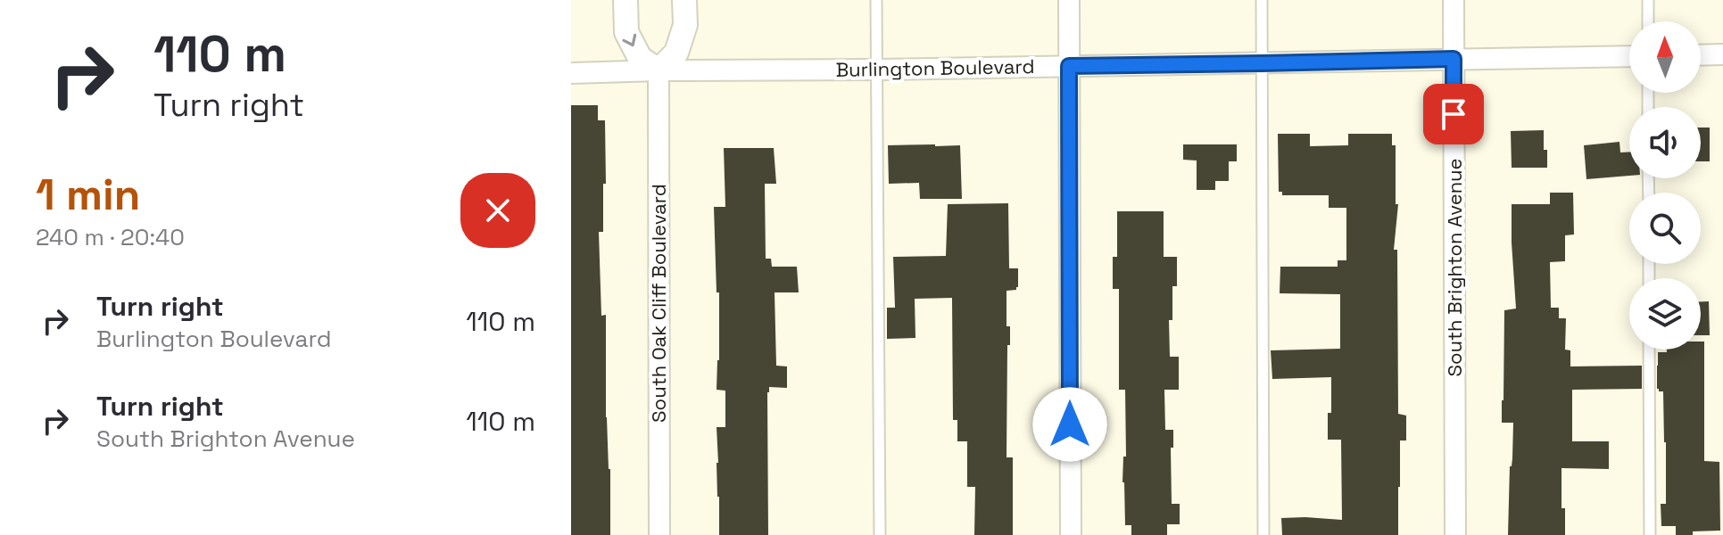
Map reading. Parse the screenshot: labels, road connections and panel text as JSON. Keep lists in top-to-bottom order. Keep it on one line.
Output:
{"streets":{"street":["Burlington Boulevard","South Brighton Avenue","South Oak Cliff Boulevard"]},"crossings":[["Burlington Boulevard","South Brighton Avenue"],["Burlington Boulevard","South Oak Cliff Boulevard"]],"north":"top","page":{"turn":["110 m","Turn right"],"heading":["1 min","240 m · 20:40"],"list":[{"name":"Turn right","note":"Burlington Boulevard","value":"110 m"},{"name":"Turn right","note":"South Brighton Avenue","value":"110 m"}]}}
